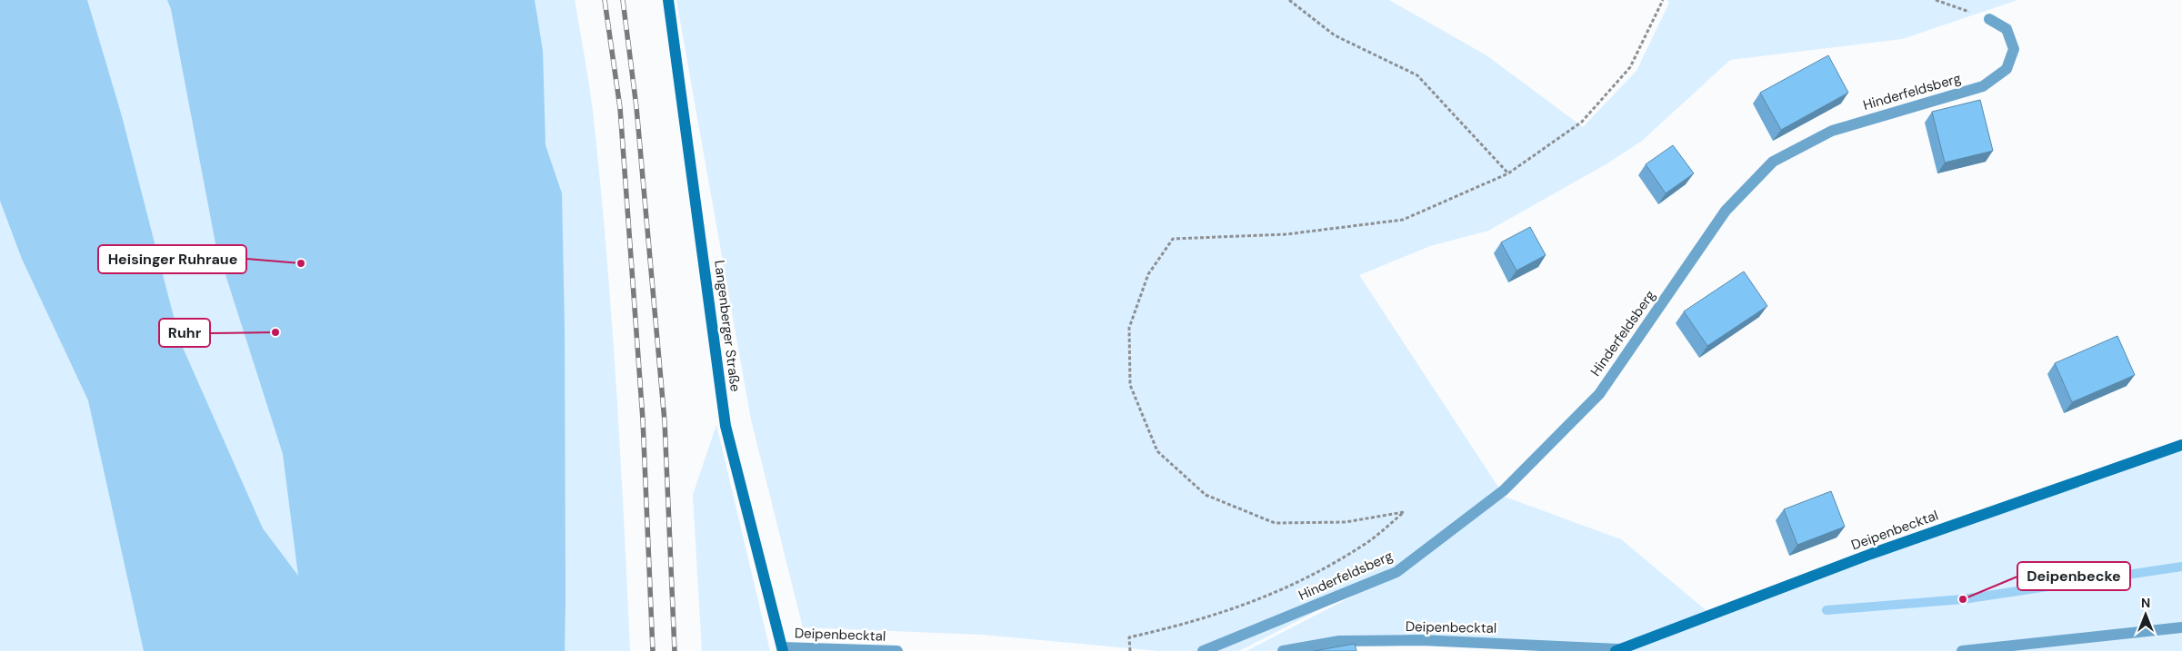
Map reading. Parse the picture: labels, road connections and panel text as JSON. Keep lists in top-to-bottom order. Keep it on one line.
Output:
{"streets":{"main road":["Langenberger Straße","Deipenbecktal"],"street":["Hinderfeldsberg"]},"crossings":[["Langenberger Straße","Deipenbecktal"]],"places":["Heisinger Ruhraue","Ruhr","Deipenbecke"],"north":"top"}
